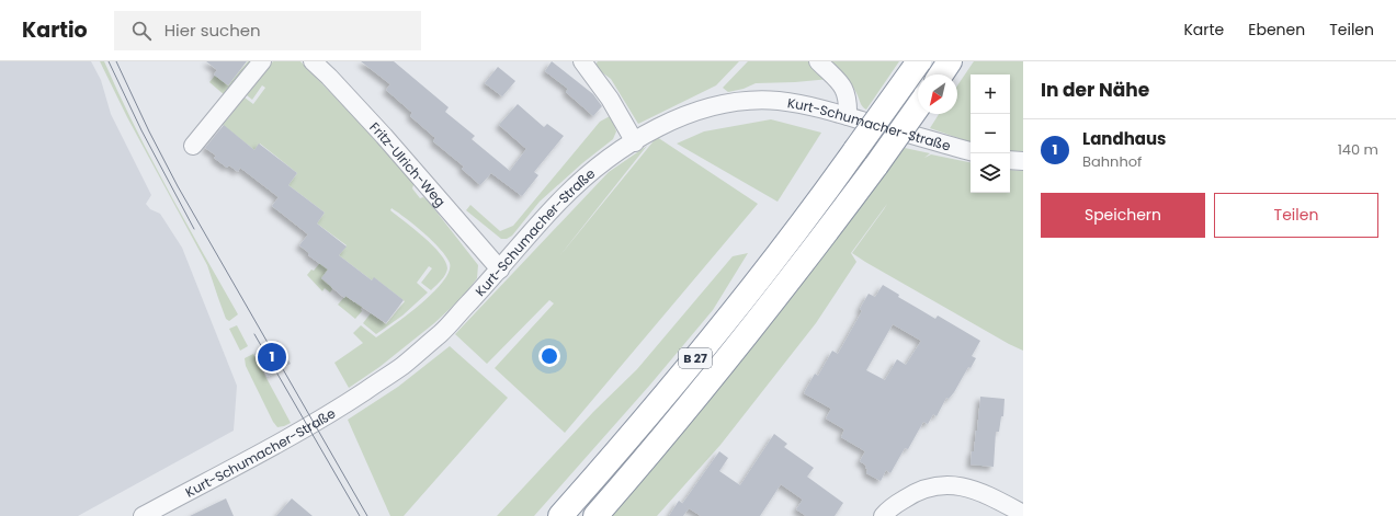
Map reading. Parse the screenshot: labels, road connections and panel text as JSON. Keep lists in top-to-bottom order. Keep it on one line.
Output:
{"streets":{"highway":["B 27"],"street":["Kurt-Schumacher-Straße","Fritz-Ulrich-Weg"]},"crossings":[["Kurt-Schumacher-Straße","Fritz-Ulrich-Weg"]],"north":"bottom left","page":{"header":"Kartio","search":"Hier suchen","nav":["Karte","Ebenen","Teilen"],"heading":"In der Nähe","map_buttons":["+","−"],"list":[{"mark":"1","name":"Landhaus","note":"Bahnhof","value":"140 m"}],"buttons":["Speichern","Teilen"],"pins":"1"}}
